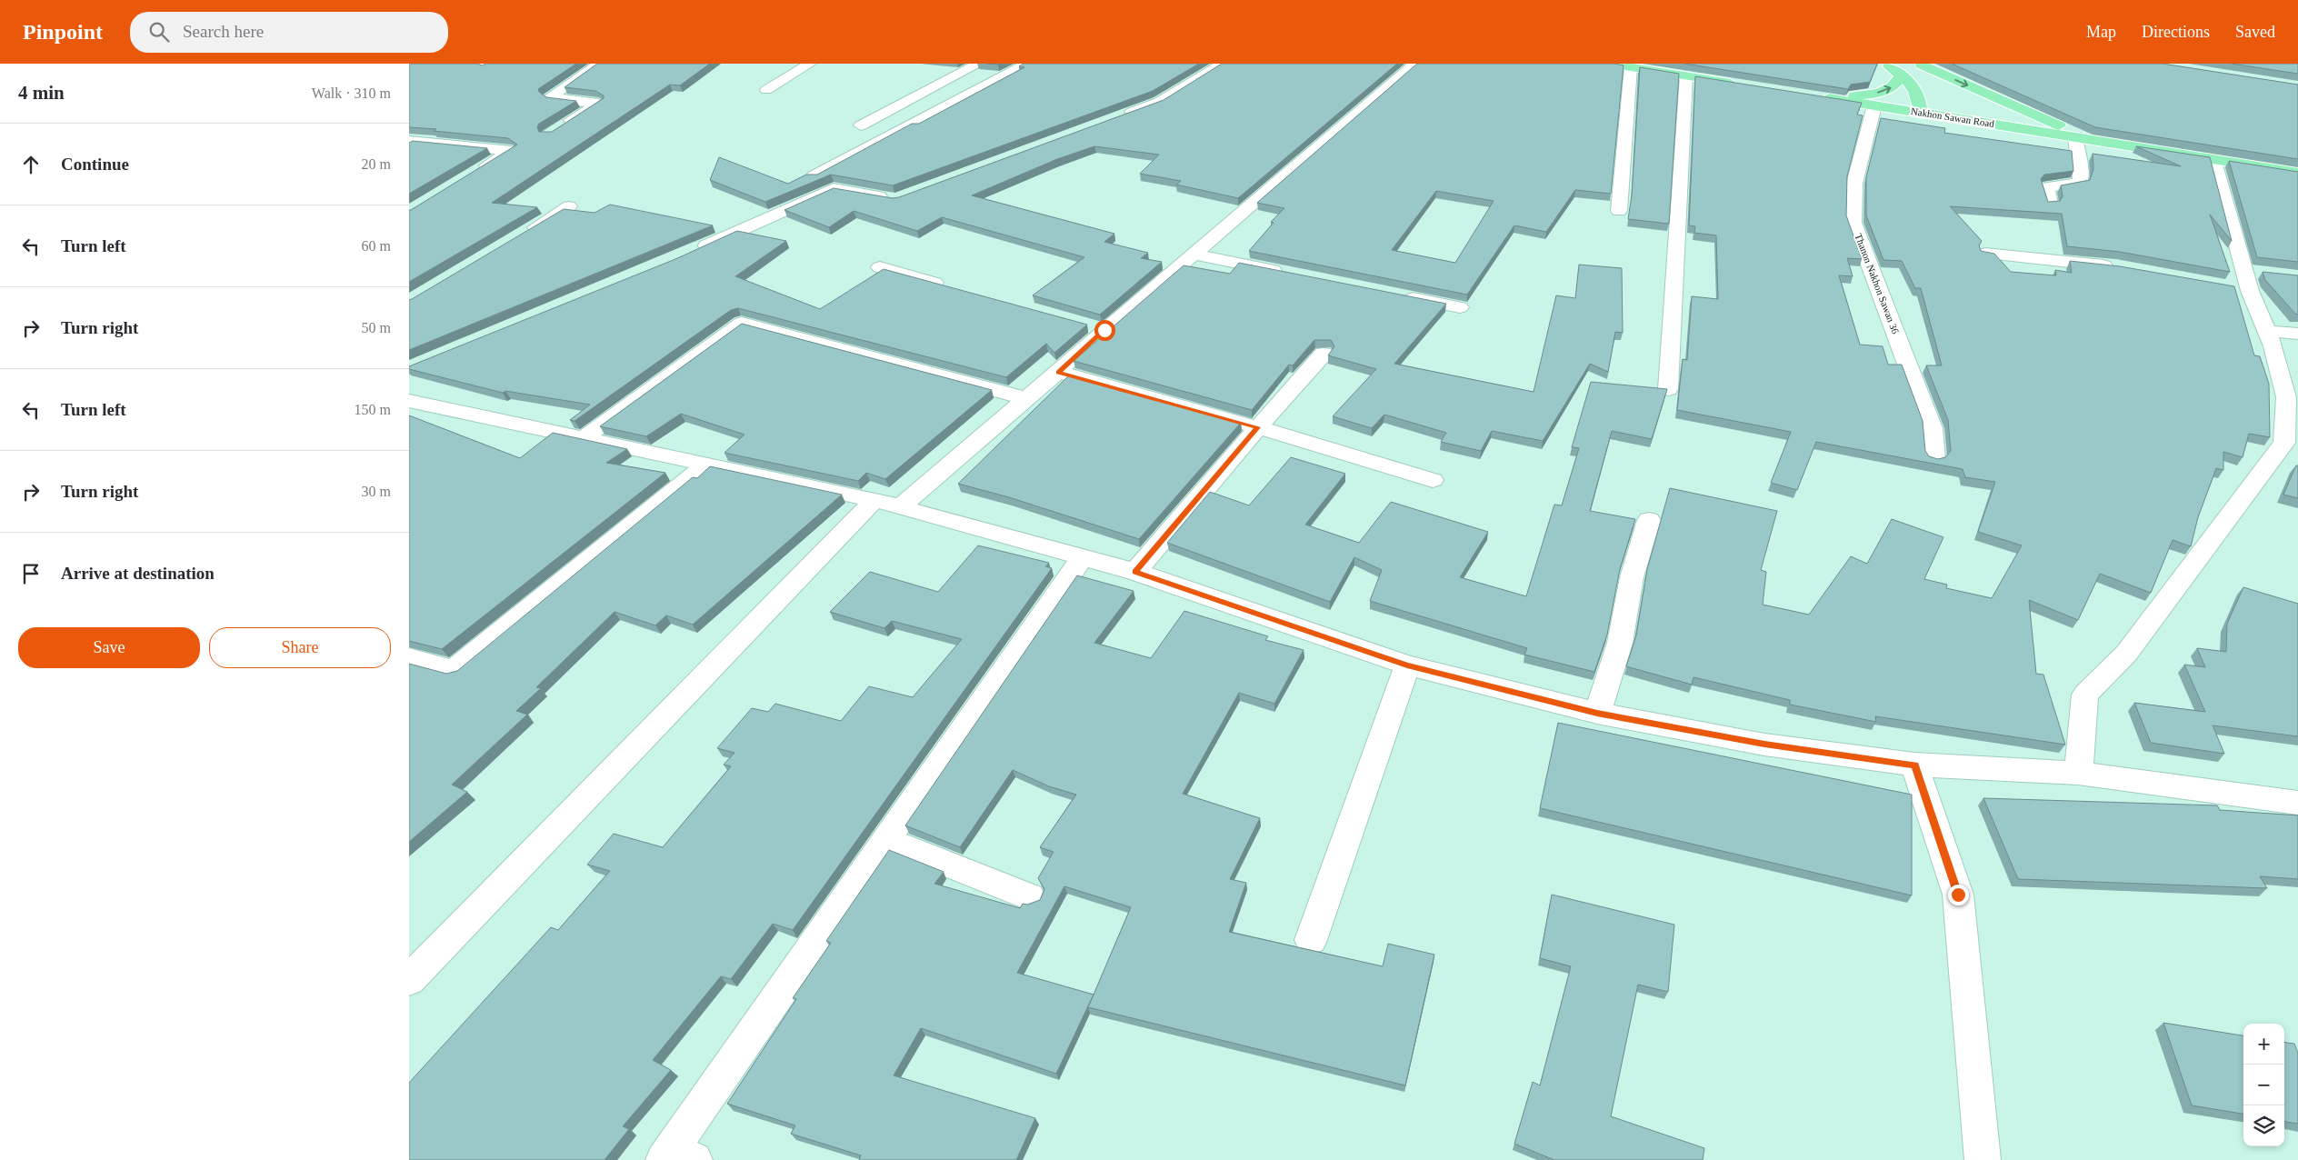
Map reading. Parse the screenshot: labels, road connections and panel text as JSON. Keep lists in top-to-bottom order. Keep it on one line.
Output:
{"streets":{"main road":["Nakhon Sawan Road"],"street":["Thanon Nakhon Sawan 36"]},"crossings":[["Nakhon Sawan Road","Thanon Nakhon Sawan 36"]],"page":{"header":"Pinpoint","search":"Search here","nav":["Map","Directions","Saved"],"heading":["4 min","Walk · 310 m"],"list":[["Continue","20 m"],["Turn left","60 m"],["Turn right","50 m"],["Turn left","150 m"],["Turn right","30 m"],"Arrive at destination"],"buttons":["Save","Share"],"map_buttons":["+","−"]}}
